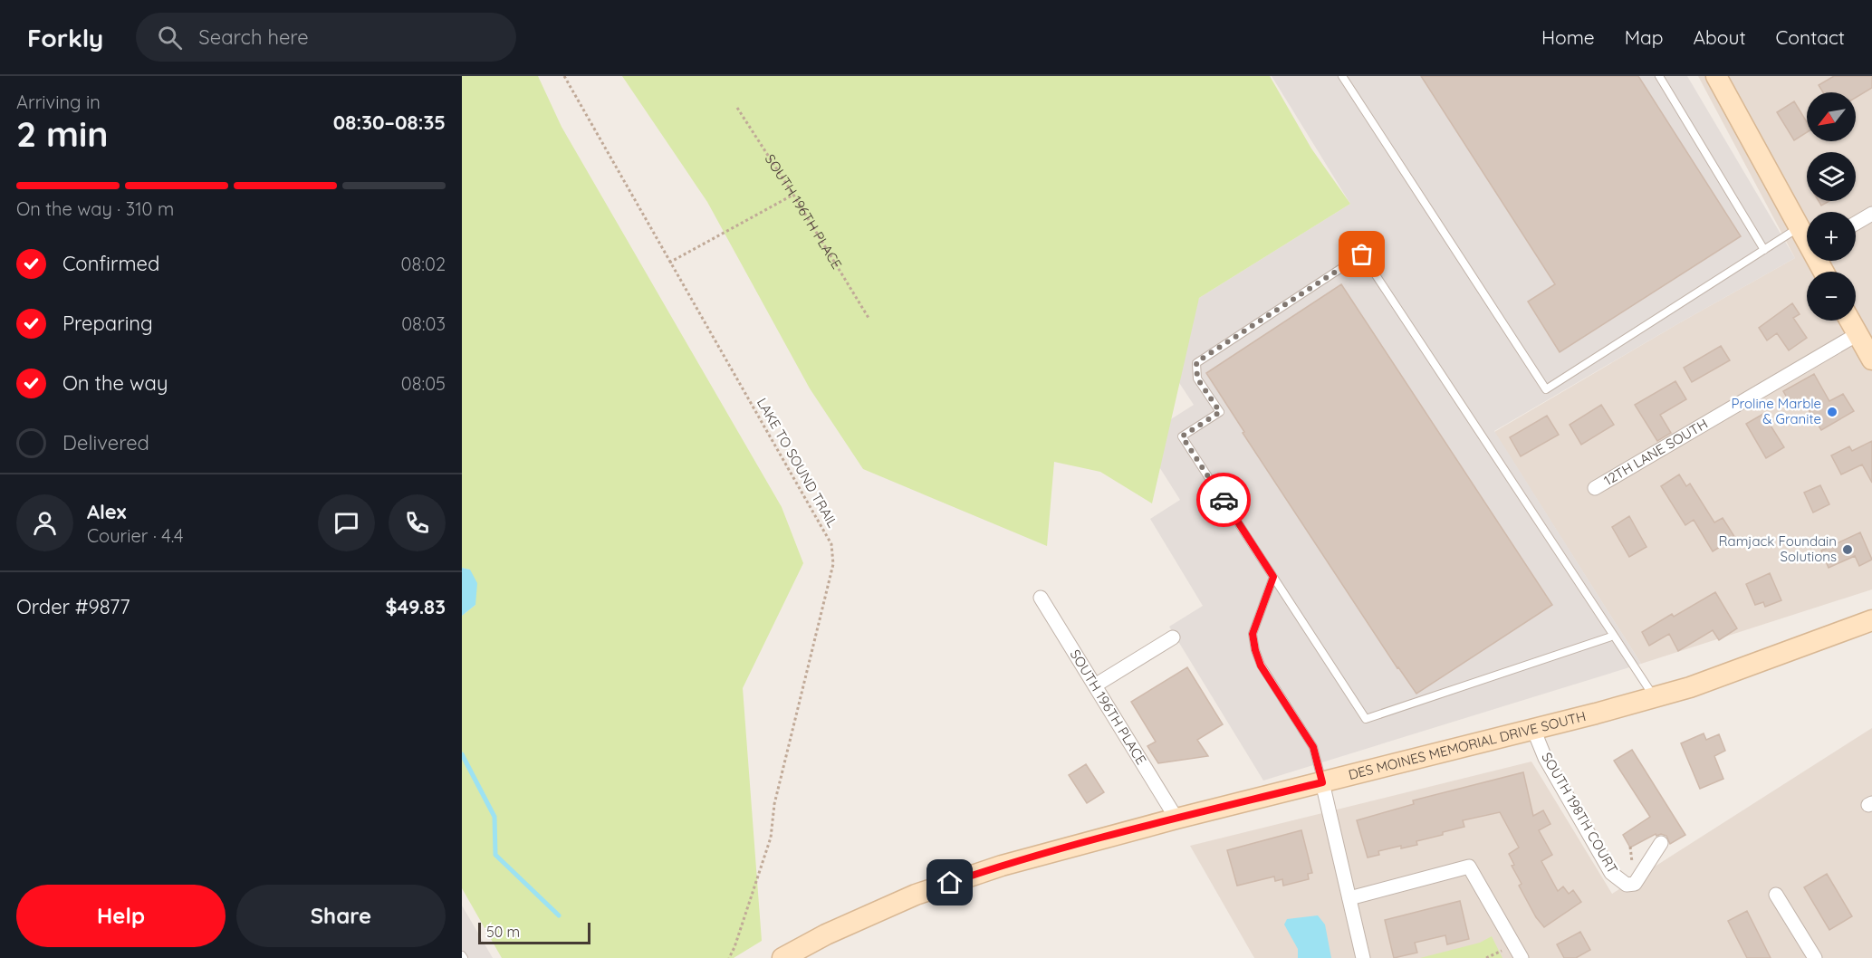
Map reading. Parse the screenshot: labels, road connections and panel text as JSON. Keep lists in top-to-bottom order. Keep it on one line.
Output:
{"streets":{"main road":["DES MOINES MEMORIAL DRIVE SOUTH"],"street":["SOUTH 196TH PLACE","12TH LANE SOUTH","SOUTH 198TH COURT"],"path":["LAKE TO SOUND TRAIL"]},"crossings":[["SOUTH 196TH PLACE","DES MOINES MEMORIAL DRIVE SOUTH"],["DES MOINES MEMORIAL DRIVE SOUTH","SOUTH 198TH COURT"]],"places":["Proline Marble & Granite","Ramjack Foundain Solutions"],"scale_bar":"50 m","north":"bottom left","page":{"header":"Forkly","search":"Search here","nav":["Home","Map","About","Contact"],"heading":["2 min","Arriving in","08:30–08:35"],"panel":["Alex","Courier · 4.4","Order #9877","$49.83"],"map_buttons":["+","−"],"bar":"On the way · 310 m","list":[["Confirmed","08:02"],["Preparing","08:03"],["On the way","08:05"],"Delivered"],"buttons":["Help","Share"],"scale":"50 m"}}
